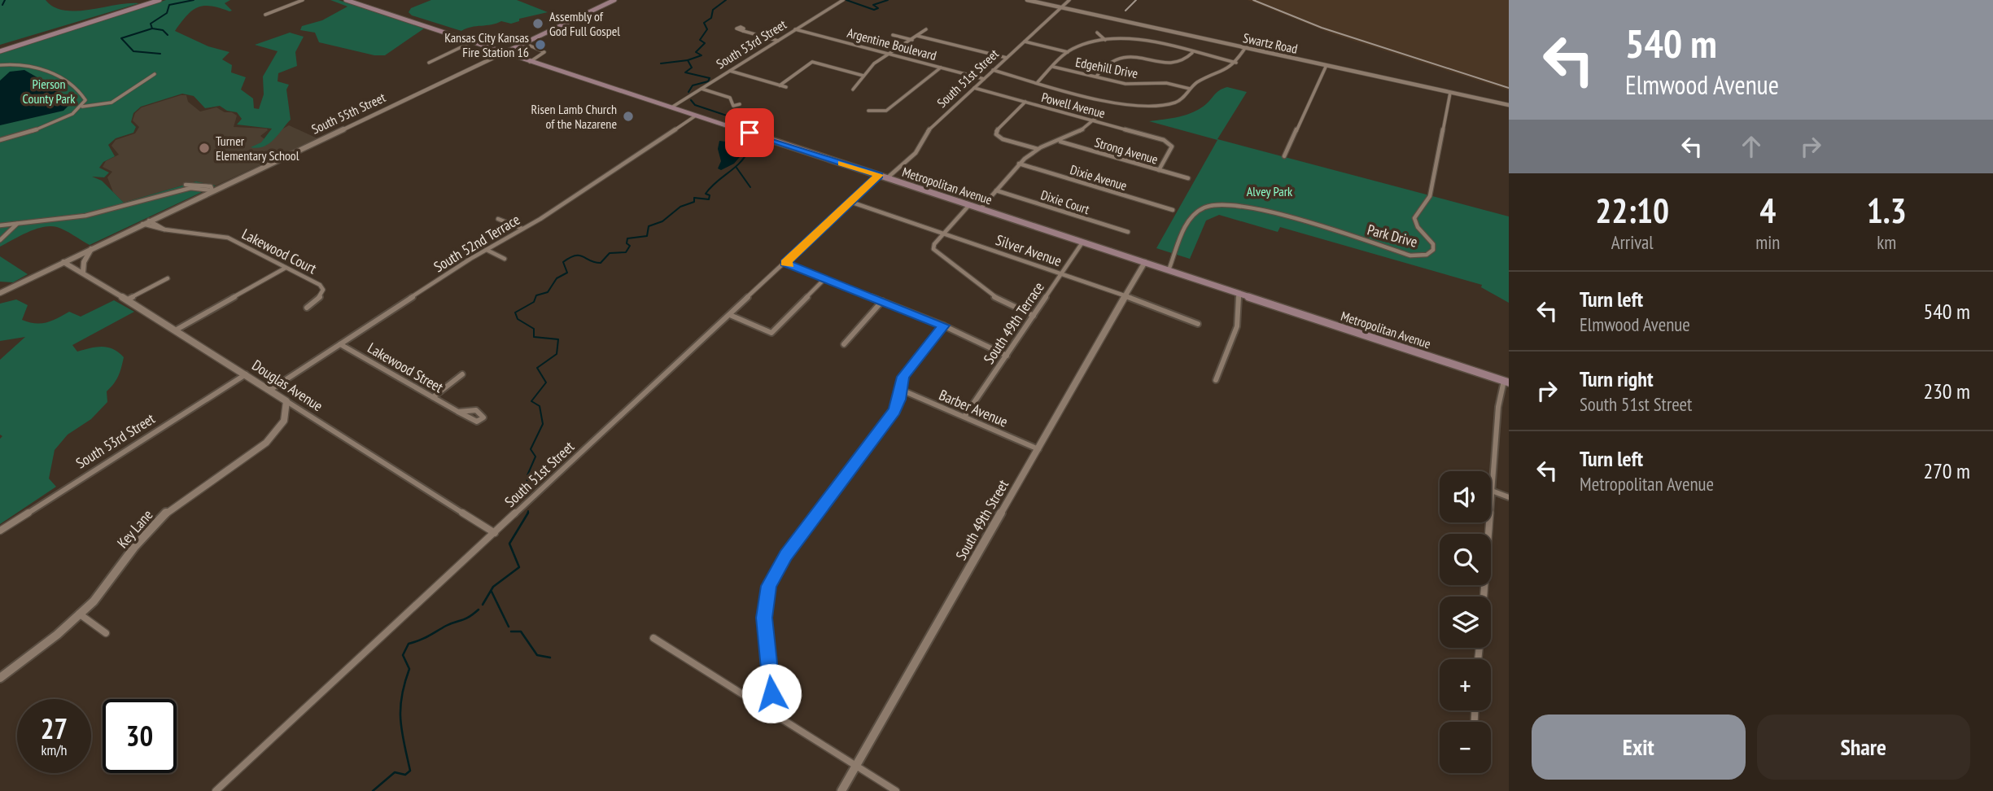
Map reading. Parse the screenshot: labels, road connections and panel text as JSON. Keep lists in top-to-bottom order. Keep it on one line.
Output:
{"streets":{"main road":["South 55th Street","Metropolitan Avenue"],"street":["Swartz Road","South 53rd Street","Argentine Boulevard","Edgehill Drive","South 51st Street","Powell Avenue","Strong Avenue","Dixie Avenue","Dixie Court","Park Drive","South 52nd Terrace","Silver Avenue","Lakewood Court","South 49th Terrace","Lakewood Street","Douglas Avenue","Barber Avenue","South 49th Street","Key Lane"]},"crossings":[["Swartz Road","South 51st Street"],["Swartz Road","Park Drive"],["South 53rd Street","Argentine Boulevard"],["South 53rd Street","Metropolitan Avenue"],["South 53rd Street","Douglas Avenue"],["Argentine Boulevard","South 51st Street"],["South 51st Street","Powell Avenue"],["South 51st Street","Metropolitan Avenue"],["South 51st Street","Silver Avenue"],["South 51st Street","Douglas Avenue"],["Powell Avenue","Strong Avenue"],["South 55th Street","Metropolitan Avenue"],["South 55th Street","Lakewood Court"],["South 55th Street","Douglas Avenue"],["Metropolitan Avenue","Park Drive"],["Metropolitan Avenue","South 52nd Terrace"],["Metropolitan Avenue","South 49th Terrace"],["Metropolitan Avenue","South 49th Street"],["South 52nd Terrace","Lakewood Street"],["South 52nd Terrace","Douglas Avenue"],["Silver Avenue","South 49th Terrace"],["Silver Avenue","South 49th Street"],["South 49th Terrace","Barber Avenue"],["Douglas Avenue","Key Lane"],["Barber Avenue","South 49th Street"]],"parks":["Pierson County Park","Alvey Park"],"places":["Assembly of God Full Gospel","Kansas City Kansas Fire Station 16","Risen Lamb Church of the Nazarene","Turner Elementary School"],"page":{"turn":["540 m","Elmwood Avenue"],"eta":["22:10","Arrival","4","min","1.3","km"],"list":[{"name":"Turn left","note":"Elmwood Avenue","value":"540 m"},{"name":"Turn right","note":"South 51st Street","value":"230 m"},{"name":"Turn left","note":"Metropolitan Avenue","value":"270 m"}],"map_buttons":["+","−"],"speed":"27 km/h","limit":"30","buttons":["Exit","Share"]}}
